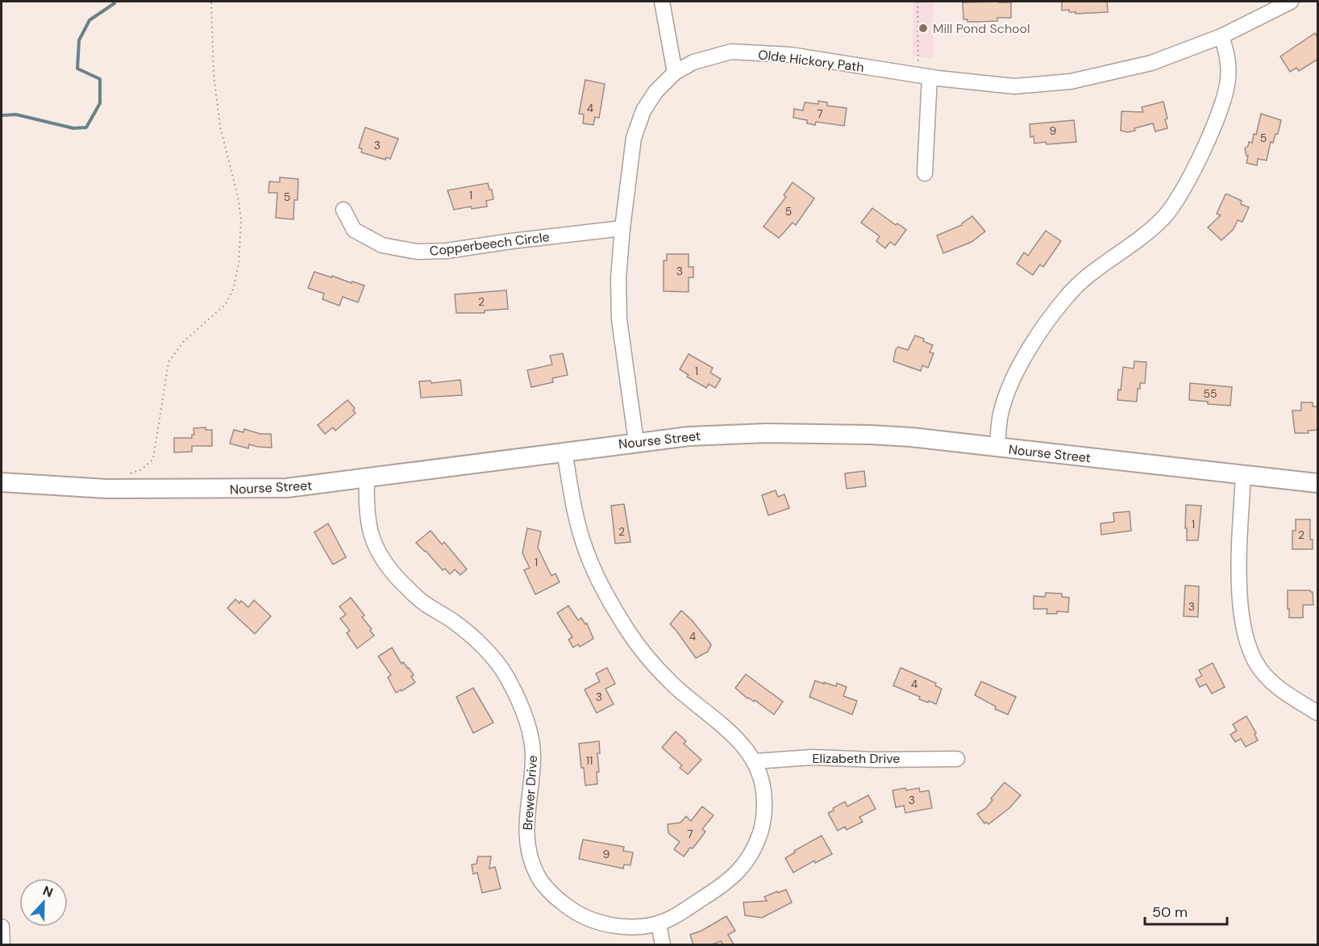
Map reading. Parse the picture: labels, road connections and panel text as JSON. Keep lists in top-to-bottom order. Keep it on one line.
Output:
{"streets":{"main road":["Nourse Street"],"street":["Olde Hickory Path","Copperbeech Circle","Elizabeth Drive","Brewer Drive"]},"crossings":[["Olde Hickory Path","Copperbeech Circle"],["Olde Hickory Path","Nourse Street"],["Nourse Street","Brewer Drive"],["Elizabeth Drive","Brewer Drive"]],"places":["Mill Pond School"],"house_numbers":["4","7","9","5","3","1","5","5","3","2","1","55","1","2","2","1","3","4","4","3","11","3","7","9"],"scale_bar":"50 m","north":"top"}
